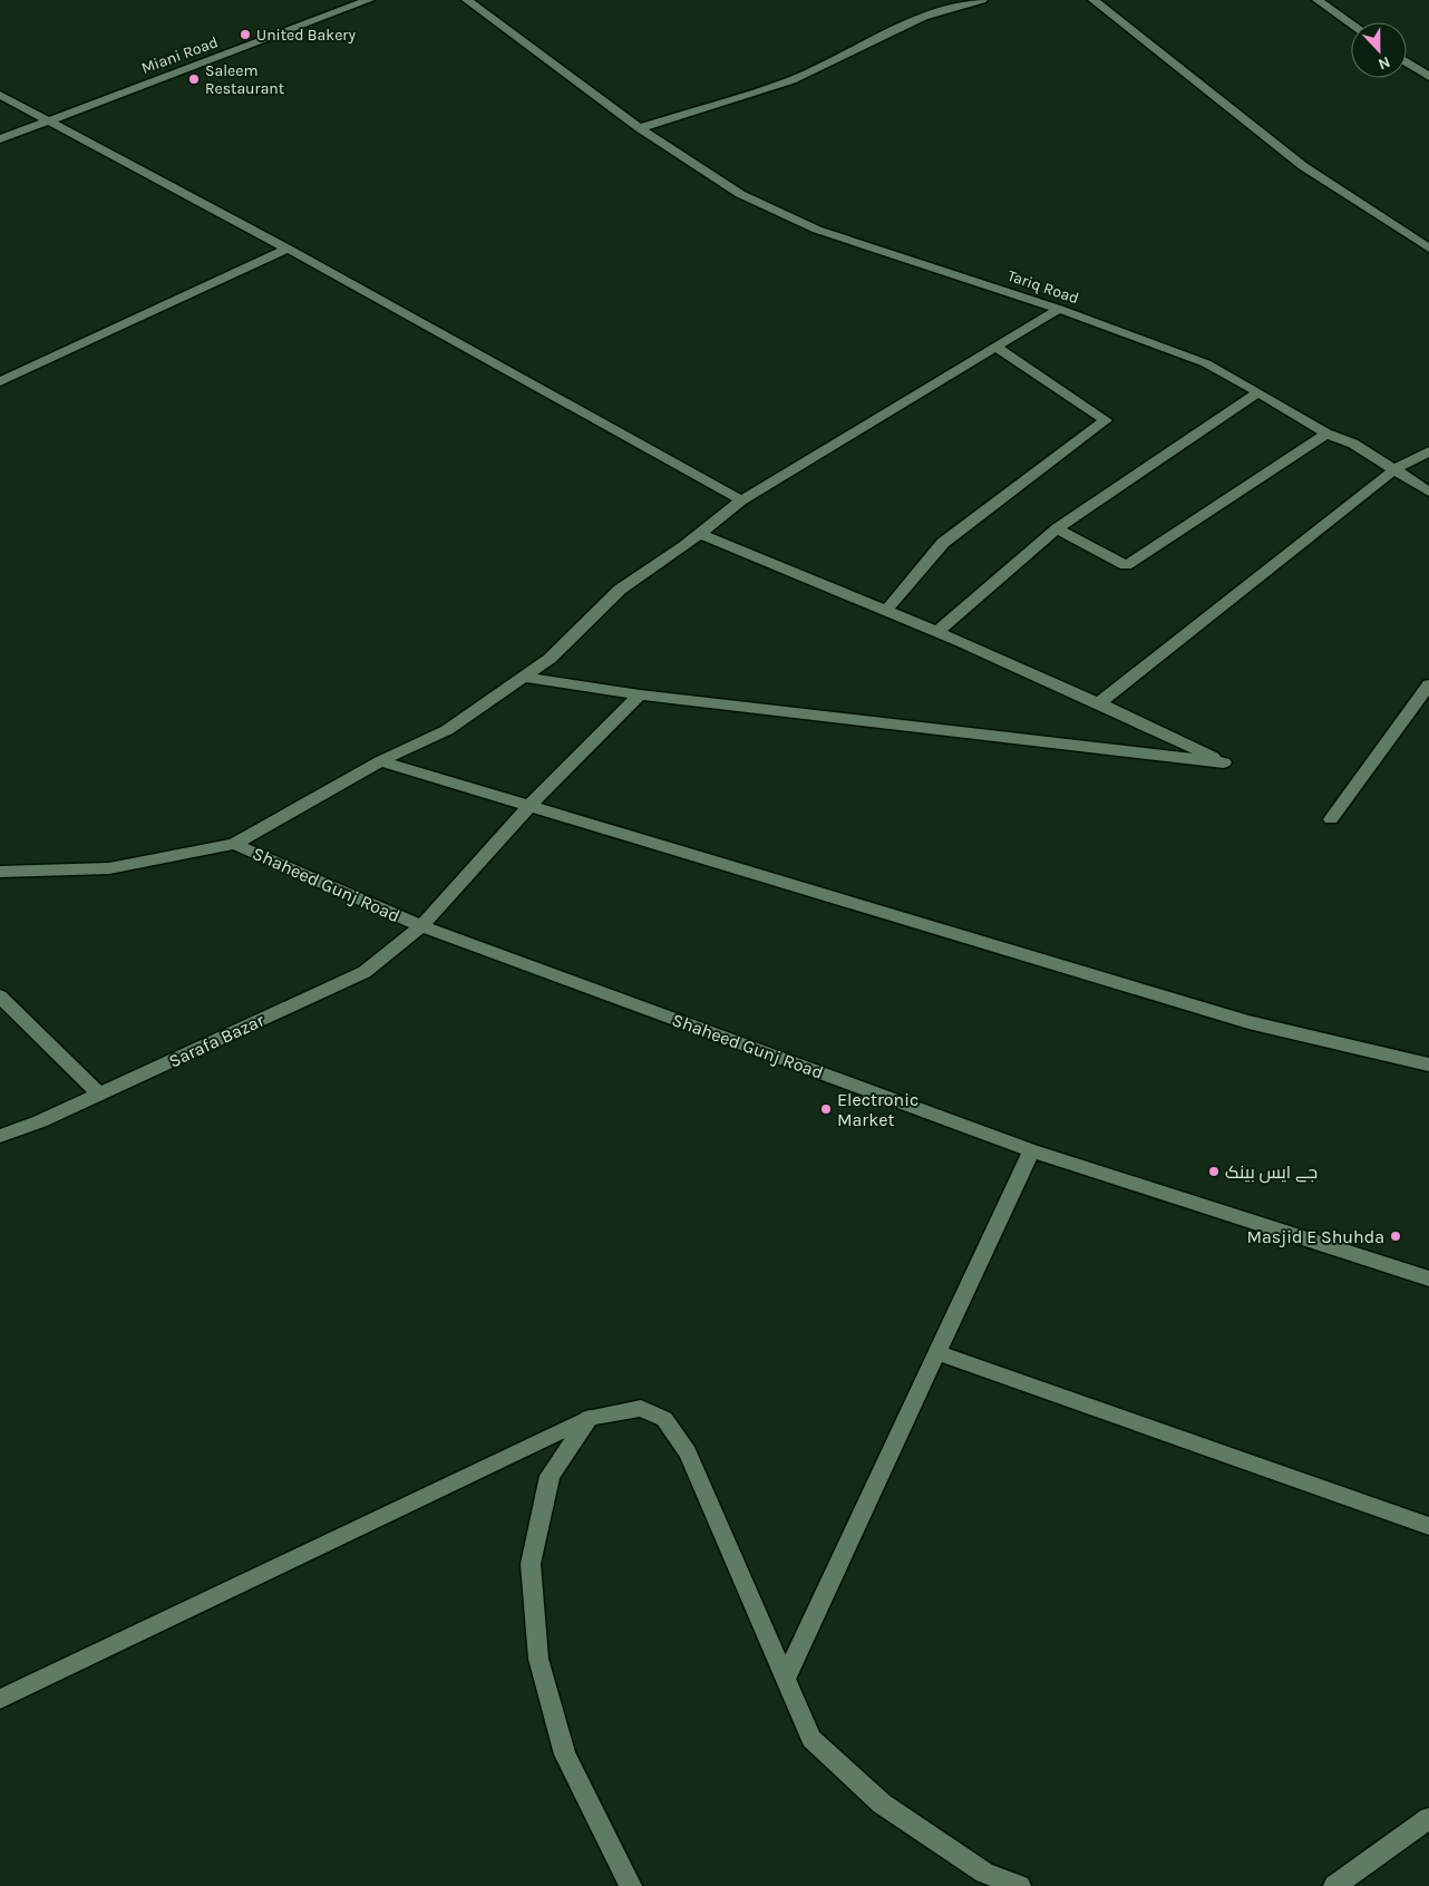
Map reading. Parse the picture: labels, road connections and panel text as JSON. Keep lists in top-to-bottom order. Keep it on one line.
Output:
{"streets":{"street":["Miani Road","Tariq Road","Shaheed Gunj Road","Sarafa Bazar"]},"crossings":[["Shaheed Gunj Road","Sarafa Bazar"]],"places":["United Bakery","Saleem Restaurant","Electronic Market","جے ایس بینک","Masjid E Shuhda"],"north":"bottom"}
